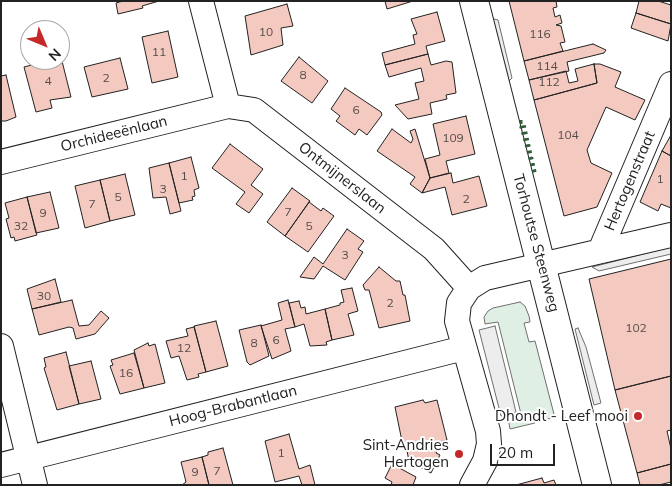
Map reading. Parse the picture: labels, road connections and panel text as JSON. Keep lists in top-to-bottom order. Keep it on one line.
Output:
{"streets":{"main road":["Torhoutse Steenweg"],"street":["Orchideeënlaan","Ontmijnerslaan","Hertogenstraat","Hoog-Brabantlaan"]},"crossings":[["Orchideeënlaan","Ontmijnerslaan"]],"places":["Dhondt - Leef mooi","Sint-Andries Hertogen"],"house_numbers":["10","116","11","114","8","2","4","112","6","104","109","1","1","3","5","2","7","7","9","32","5","3","30","2","102","6","8","12","16","1","7","9"],"scale_bar":"20 m","north":"bottom right"}
